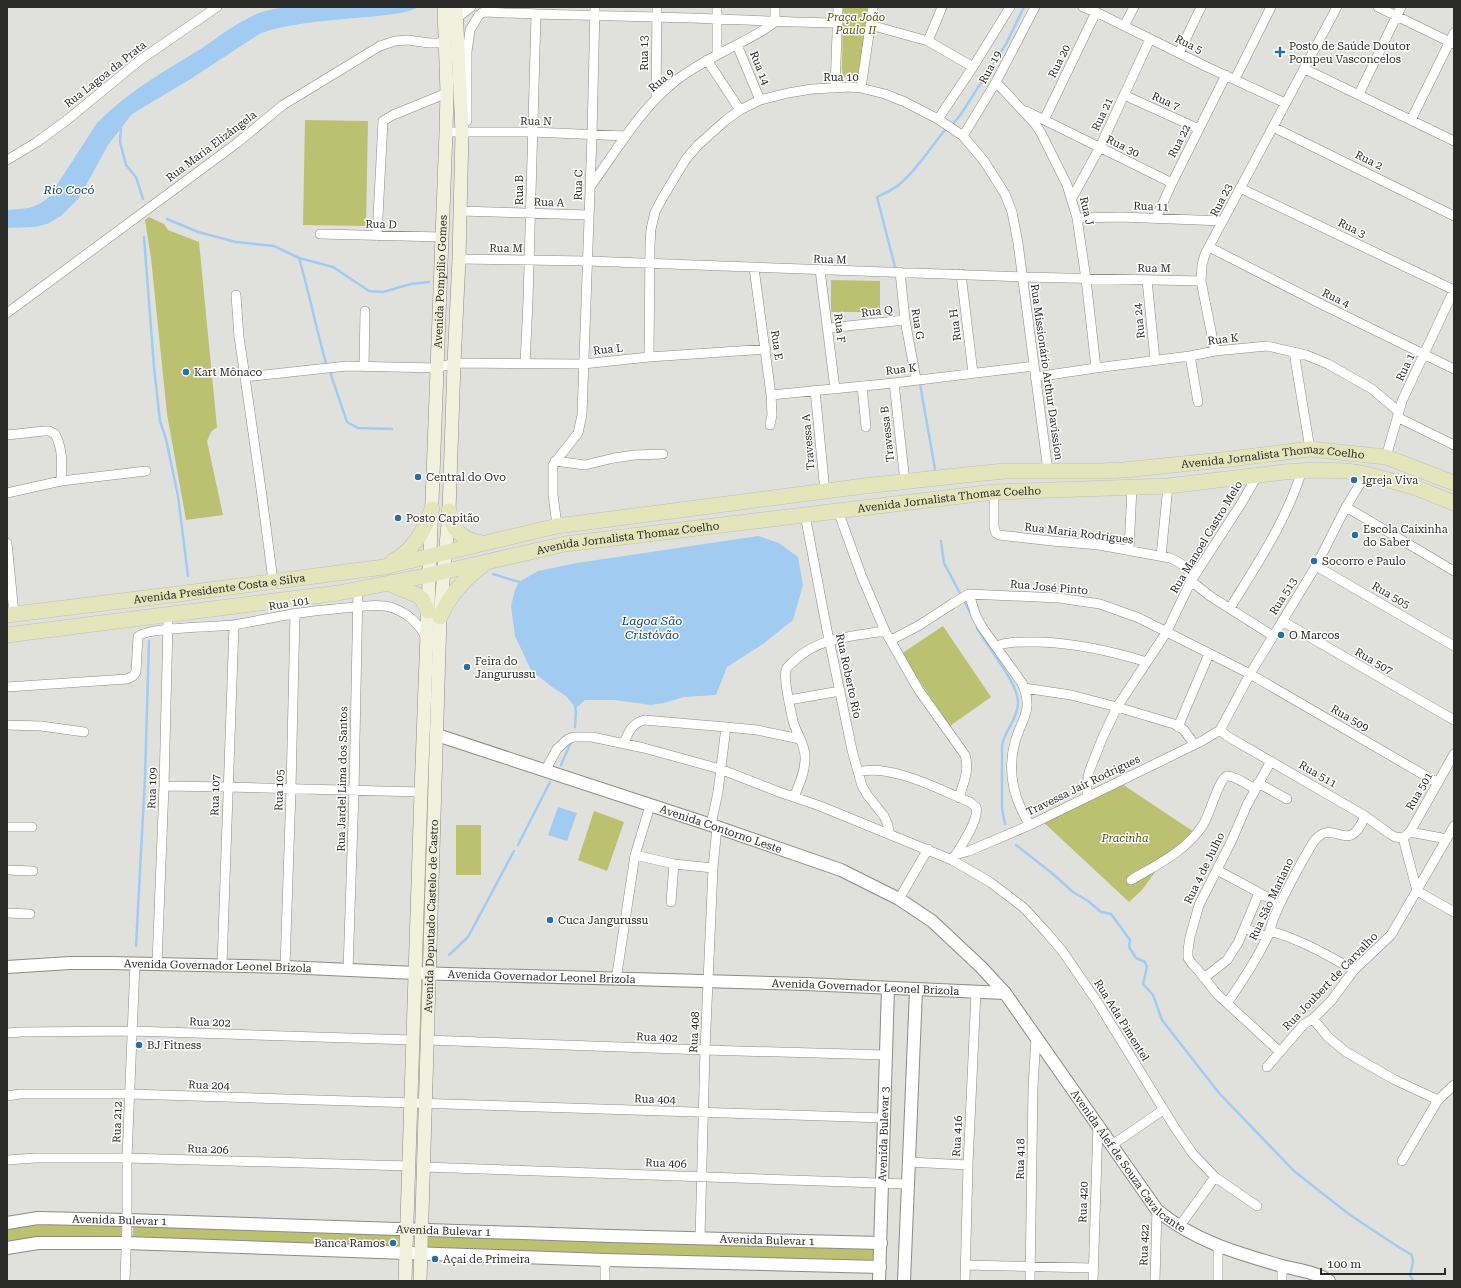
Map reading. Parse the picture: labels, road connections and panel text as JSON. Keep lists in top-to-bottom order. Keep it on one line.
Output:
{"streets":{"main road":["Avenida Pompílio Gomes","Avenida Jornalista Thomaz Coelho","Avenida Presidente Costa e Silva","Avenida Deputado Castelo de Castro"],"street":["Rua 5","Rua 13","Rua 20","Rua 19","Rua 14","Rua Lagoa da Prata","Rua 10","Rua 9","Rua 7","Rua 21","Rua N","Rua 22","Rua Maria Elizângela","Rua 30","Rua 2","Rua C","Rua B","Rua 23","Rua A","Rua 11","Rua J","Rua D","Rua 3","Rua M","Rua 4","Rua Q","Rua 24","Rua G","Rua H","Rua F","Rua K","Rua E","Rua L","Rua 1","Rua Missionário Arthur Davission","Travessa B","Travessa A","Rua Maria Rodrigues","Rua Manoel Castro Melo","Rua José Pinto","Rua 505","Rua 513","Rua 101","Rua 507","Rua Roberto Rio","Rua 509","Rua 511","Rua Jardel Lima dos Santos","Travessa Jair Rodrigues","Rua 109","Rua 105","Rua 501","Rua 107","Avenida Contorno Leste","Rua 4 de Julho","Rua São Mariano","Avenida Governador Leonel Brizola","Rua Joubert de Carvalho","Rua Ada Pimentel","Rua 202","Rua 408","Rua 402","Rua 204","Rua 404","Rua 212","Avenida Bulevar 3","Rua 416","Rua 206","Rua 418","Avenida Álef de Souza Cavalcante","Rua 406","Rua 420","Avenida Bulevar 1","Rua 422"]},"crossings":[["Rua 5","Rua 20"],["Rua 5","Rua 21"],["Rua 5","Rua 22"],["Rua 5","Rua 23"],["Rua 13","Rua 9"],["Rua 20","Rua 30"],["Rua 19","Rua 10"],["Rua 19","Rua J"],["Rua 14","Rua 10"],["Rua 14","Rua 9"],["Rua 10","Rua M"],["Rua 10","Rua Missionário Arthur Davission"],["Rua 9","Rua N"],["Rua 9","Rua C"],["Rua 7","Rua 21"],["Rua 7","Rua 22"],["Rua 21","Rua 30"],["Rua 21","Rua J"],["Rua N","Rua C"],["Rua N","Rua B"],["Rua N","Avenida Pompílio Gomes"],["Rua 22","Rua 30"],["Rua 22","Rua 11"],["Rua Maria Elizângela","Avenida Pompílio Gomes"],["Rua 30","Rua J"],["Rua 2","Rua 23"],["Rua C","Rua A"],["Rua C","Rua M"],["Rua C","Rua L"],["Rua B","Rua A"],["Rua B","Rua M"],["Rua B","Rua L"],["Rua 23","Rua 11"],["Rua 23","Rua 3"],["Rua 23","Rua M"],["Rua 23","Rua 4"],["Rua 23","Rua K"],["Rua A","Avenida Pompílio Gomes"],["Rua 11","Rua J"],["Rua J","Rua M"],["Rua J","Rua K"],["Rua D","Avenida Pompílio Gomes"],["Rua 3","Rua 1"],["Rua M","Avenida Pompílio Gomes"],["Rua M","Rua 24"],["Rua M","Rua G"],["Rua M","Rua H"],["Rua M","Rua F"],["Rua M","Rua E"],["Rua M","Rua Missionário Arthur Davission"],["Avenida Pompílio Gomes","Rua L"],["Avenida Pompílio Gomes","Avenida Jornalista Thomaz Coelho"],["Avenida Pompílio Gomes","Avenida Presidente Costa e Silva"],["Avenida Pompílio Gomes","Avenida Deputado Castelo de Castro"],["Rua 4","Rua 1"],["Rua Q","Rua G"],["Rua Q","Rua F"],["Rua 24","Rua K"],["Rua G","Rua K"],["Rua H","Rua K"],["Rua F","Rua K"],["Rua K","Rua E"],["Rua K","Rua 1"],["Rua K","Rua Missionário Arthur Davission"],["Rua K","Travessa B"],["Rua K","Travessa A"],["Rua E","Rua L"],["Rua 1","Avenida Jornalista Thomaz Coelho"],["Rua Missionário Arthur Davission","Avenida Jornalista Thomaz Coelho"],["Travessa B","Avenida Jornalista Thomaz Coelho"],["Travessa A","Avenida Jornalista Thomaz Coelho"],["Avenida Jornalista Thomaz Coelho","Rua Maria Rodrigues"],["Avenida Jornalista Thomaz Coelho","Rua Manoel Castro Melo"],["Avenida Jornalista Thomaz Coelho","Avenida Presidente Costa e Silva"],["Avenida Jornalista Thomaz Coelho","Rua 513"],["Avenida Jornalista Thomaz Coelho","Rua Roberto Rio"],["Avenida Jornalista Thomaz Coelho","Avenida Deputado Castelo de Castro"],["Rua Maria Rodrigues","Rua Manoel Castro Melo"],["Rua Maria Rodrigues","Rua 513"],["Rua Manoel Castro Melo","Rua José Pinto"],["Rua Manoel Castro Melo","Travessa Jair Rodrigues"],["Rua José Pinto","Rua 513"],["Rua José Pinto","Rua 509"],["Avenida Presidente Costa e Silva","Rua Jardel Lima dos Santos"],["Avenida Presidente Costa e Silva","Rua 109"],["Avenida Presidente Costa e Silva","Avenida Deputado Castelo de Castro"],["Rua 505","Rua 513"],["Rua 513","Rua 507"],["Rua 513","Rua 509"],["Rua 513","Rua 511"],["Rua 513","Travessa Jair Rodrigues"],["Rua 101","Rua Jardel Lima dos Santos"],["Rua 101","Rua 109"],["Rua 101","Rua 105"],["Rua 101","Rua 107"],["Rua 101","Avenida Deputado Castelo de Castro"],["Rua Roberto Rio","Rua Ada Pimentel"],["Rua 509","Rua 501"],["Rua 511","Travessa Jair Rodrigues"],["Rua 511","Rua 501"],["Rua 511","Rua 4 de Julho"],["Rua 511","Rua São Mariano"],["Rua 511","Rua Joubert de Carvalho"],["Rua Jardel Lima dos Santos","Avenida Governador Leonel Brizola"],["Travessa Jair Rodrigues","Rua Ada Pimentel"],["Rua 109","Avenida Governador Leonel Brizola"],["Rua 105","Avenida Governador Leonel Brizola"],["Rua 107","Avenida Governador Leonel Brizola"],["Avenida Contorno Leste","Avenida Deputado Castelo de Castro"],["Avenida Contorno Leste","Rua Ada Pimentel"],["Avenida Contorno Leste","Rua 408"],["Avenida Contorno Leste","Avenida Álef de Souza Cavalcante"],["Rua 4 de Julho","Rua São Mariano"],["Rua 4 de Julho","Rua Joubert de Carvalho"],["Avenida Deputado Castelo de Castro","Avenida Governador Leonel Brizola"],["Avenida Deputado Castelo de Castro","Rua 202"],["Avenida Deputado Castelo de Castro","Rua 402"],["Avenida Deputado Castelo de Castro","Rua 204"],["Avenida Deputado Castelo de Castro","Rua 404"],["Avenida Deputado Castelo de Castro","Rua 206"],["Avenida Deputado Castelo de Castro","Rua 406"],["Avenida Deputado Castelo de Castro","Avenida Bulevar 1"],["Avenida Governador Leonel Brizola","Rua 408"],["Avenida Governador Leonel Brizola","Rua 212"],["Avenida Governador Leonel Brizola","Avenida Bulevar 3"],["Avenida Governador Leonel Brizola","Rua 416"],["Avenida Governador Leonel Brizola","Avenida Álef de Souza Cavalcante"],["Rua Ada Pimentel","Rua 408"],["Rua 202","Rua 212"],["Rua 408","Rua 402"],["Rua 408","Rua 404"],["Rua 408","Rua 406"],["Rua 408","Avenida Bulevar 1"],["Rua 402","Avenida Bulevar 3"],["Rua 204","Rua 404"],["Rua 204","Rua 212"],["Rua 404","Avenida Bulevar 3"],["Rua 212","Rua 206"],["Rua 212","Avenida Bulevar 1"],["Avenida Bulevar 3","Rua 406"],["Avenida Bulevar 3","Avenida Bulevar 1"],["Rua 418","Avenida Álef de Souza Cavalcante"],["Avenida Álef de Souza Cavalcante","Rua 420"],["Avenida Álef de Souza Cavalcante","Rua 422"]],"water":["Rio Cocó","Lagoa São Cristóvão"],"parks":["Praça João Paulo II","Pracinha"],"places":{"health":["Posto de Saúde Doutor Pompeu Vasconcelos"],"other":["Kart Mônaco","Central do Ovo","Igreja Viva","Posto Capitão","Escola Caixinha do Saber","Socorro e Paulo","O Marcos","Feira do Jangurussu","Cuca Jangurussu","BJ Fitness","Banca Ramos","Açai de Primeira"]},"scale_bar":"100 m"}
